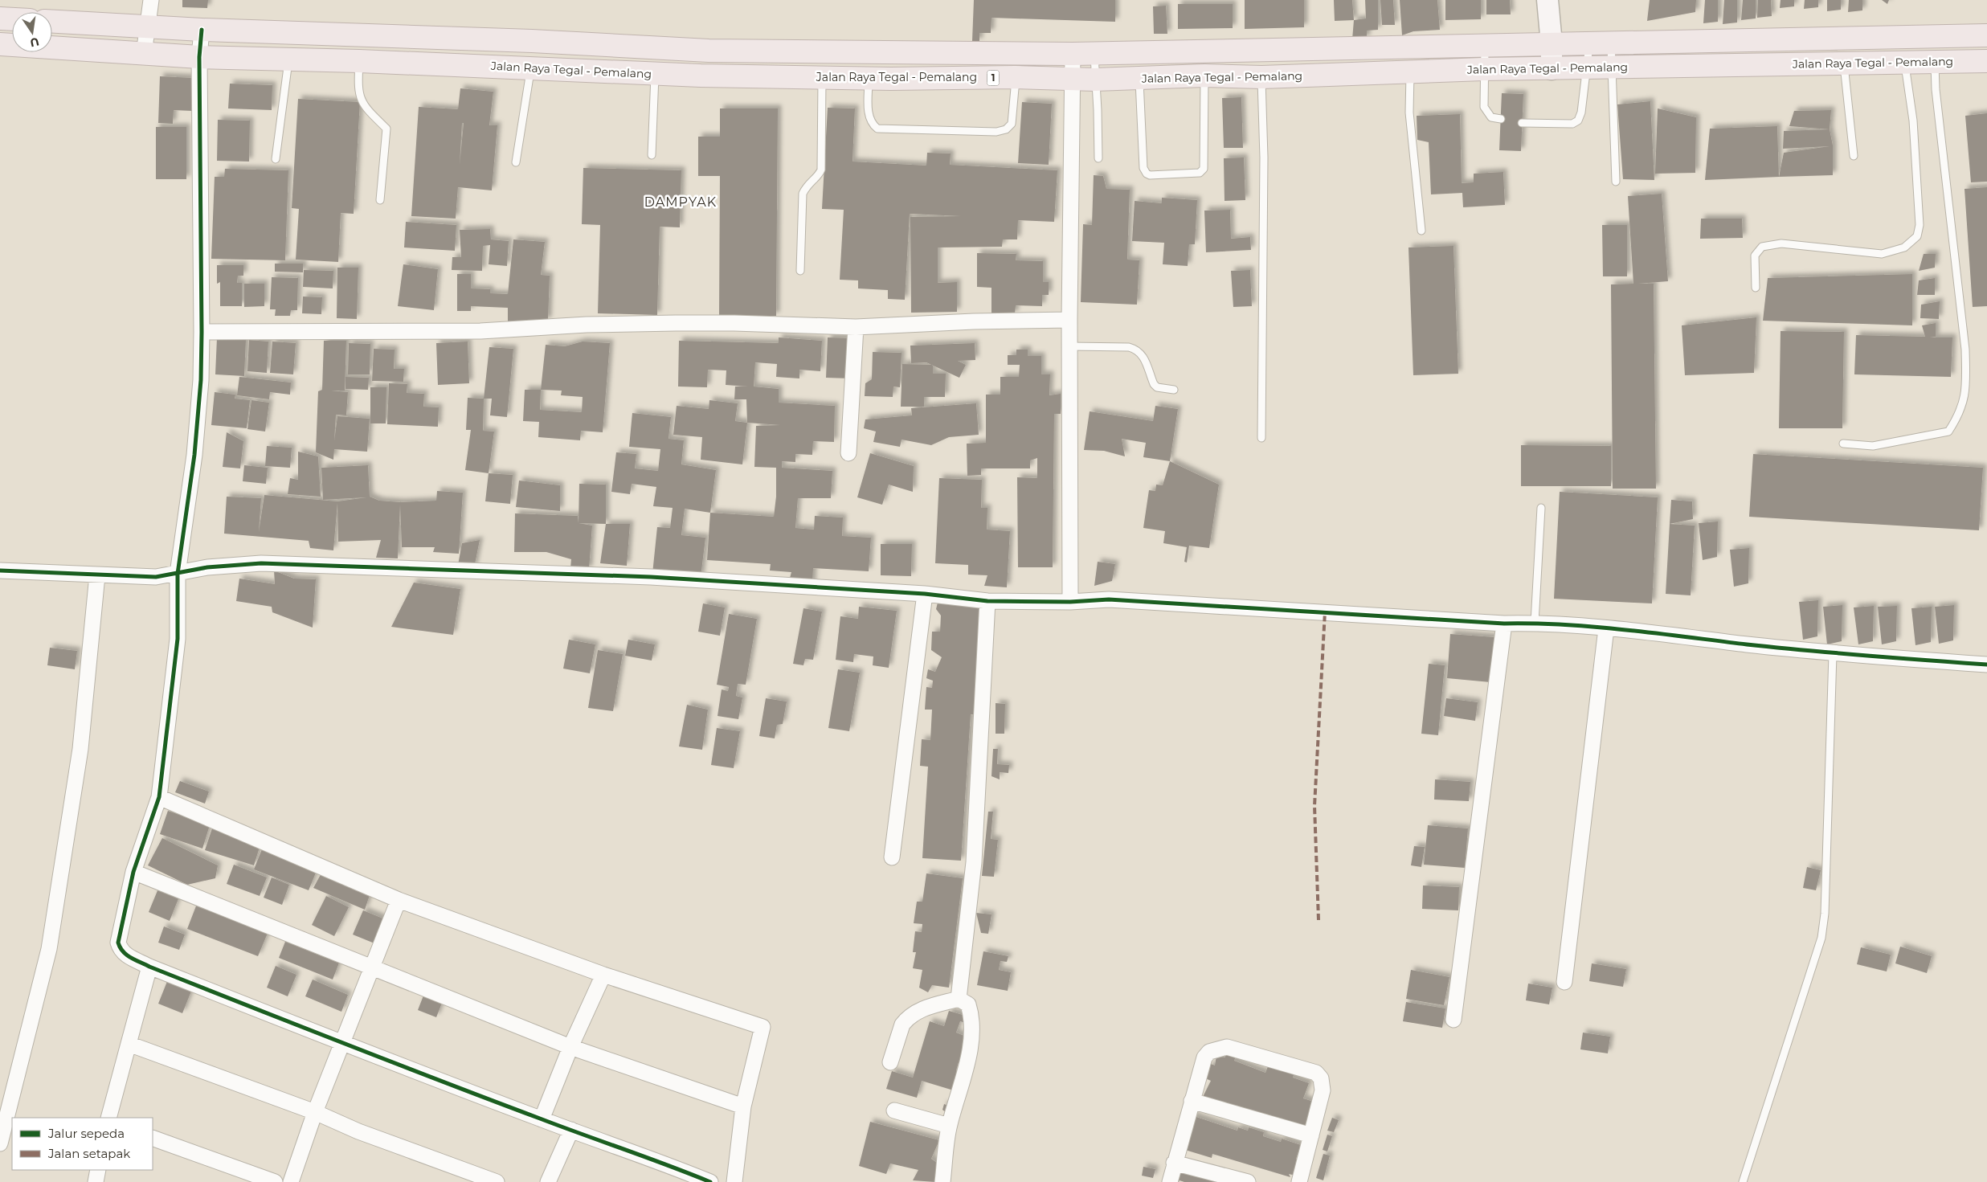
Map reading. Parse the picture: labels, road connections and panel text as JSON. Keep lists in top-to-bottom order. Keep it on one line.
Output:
{"streets":{"highway":["Jalan Raya Tegal - Pemalang","1"]},"districts":["DAMPYAK"],"legend":["Jalur sepeda","Jalan setapak"],"north":"bottom"}
